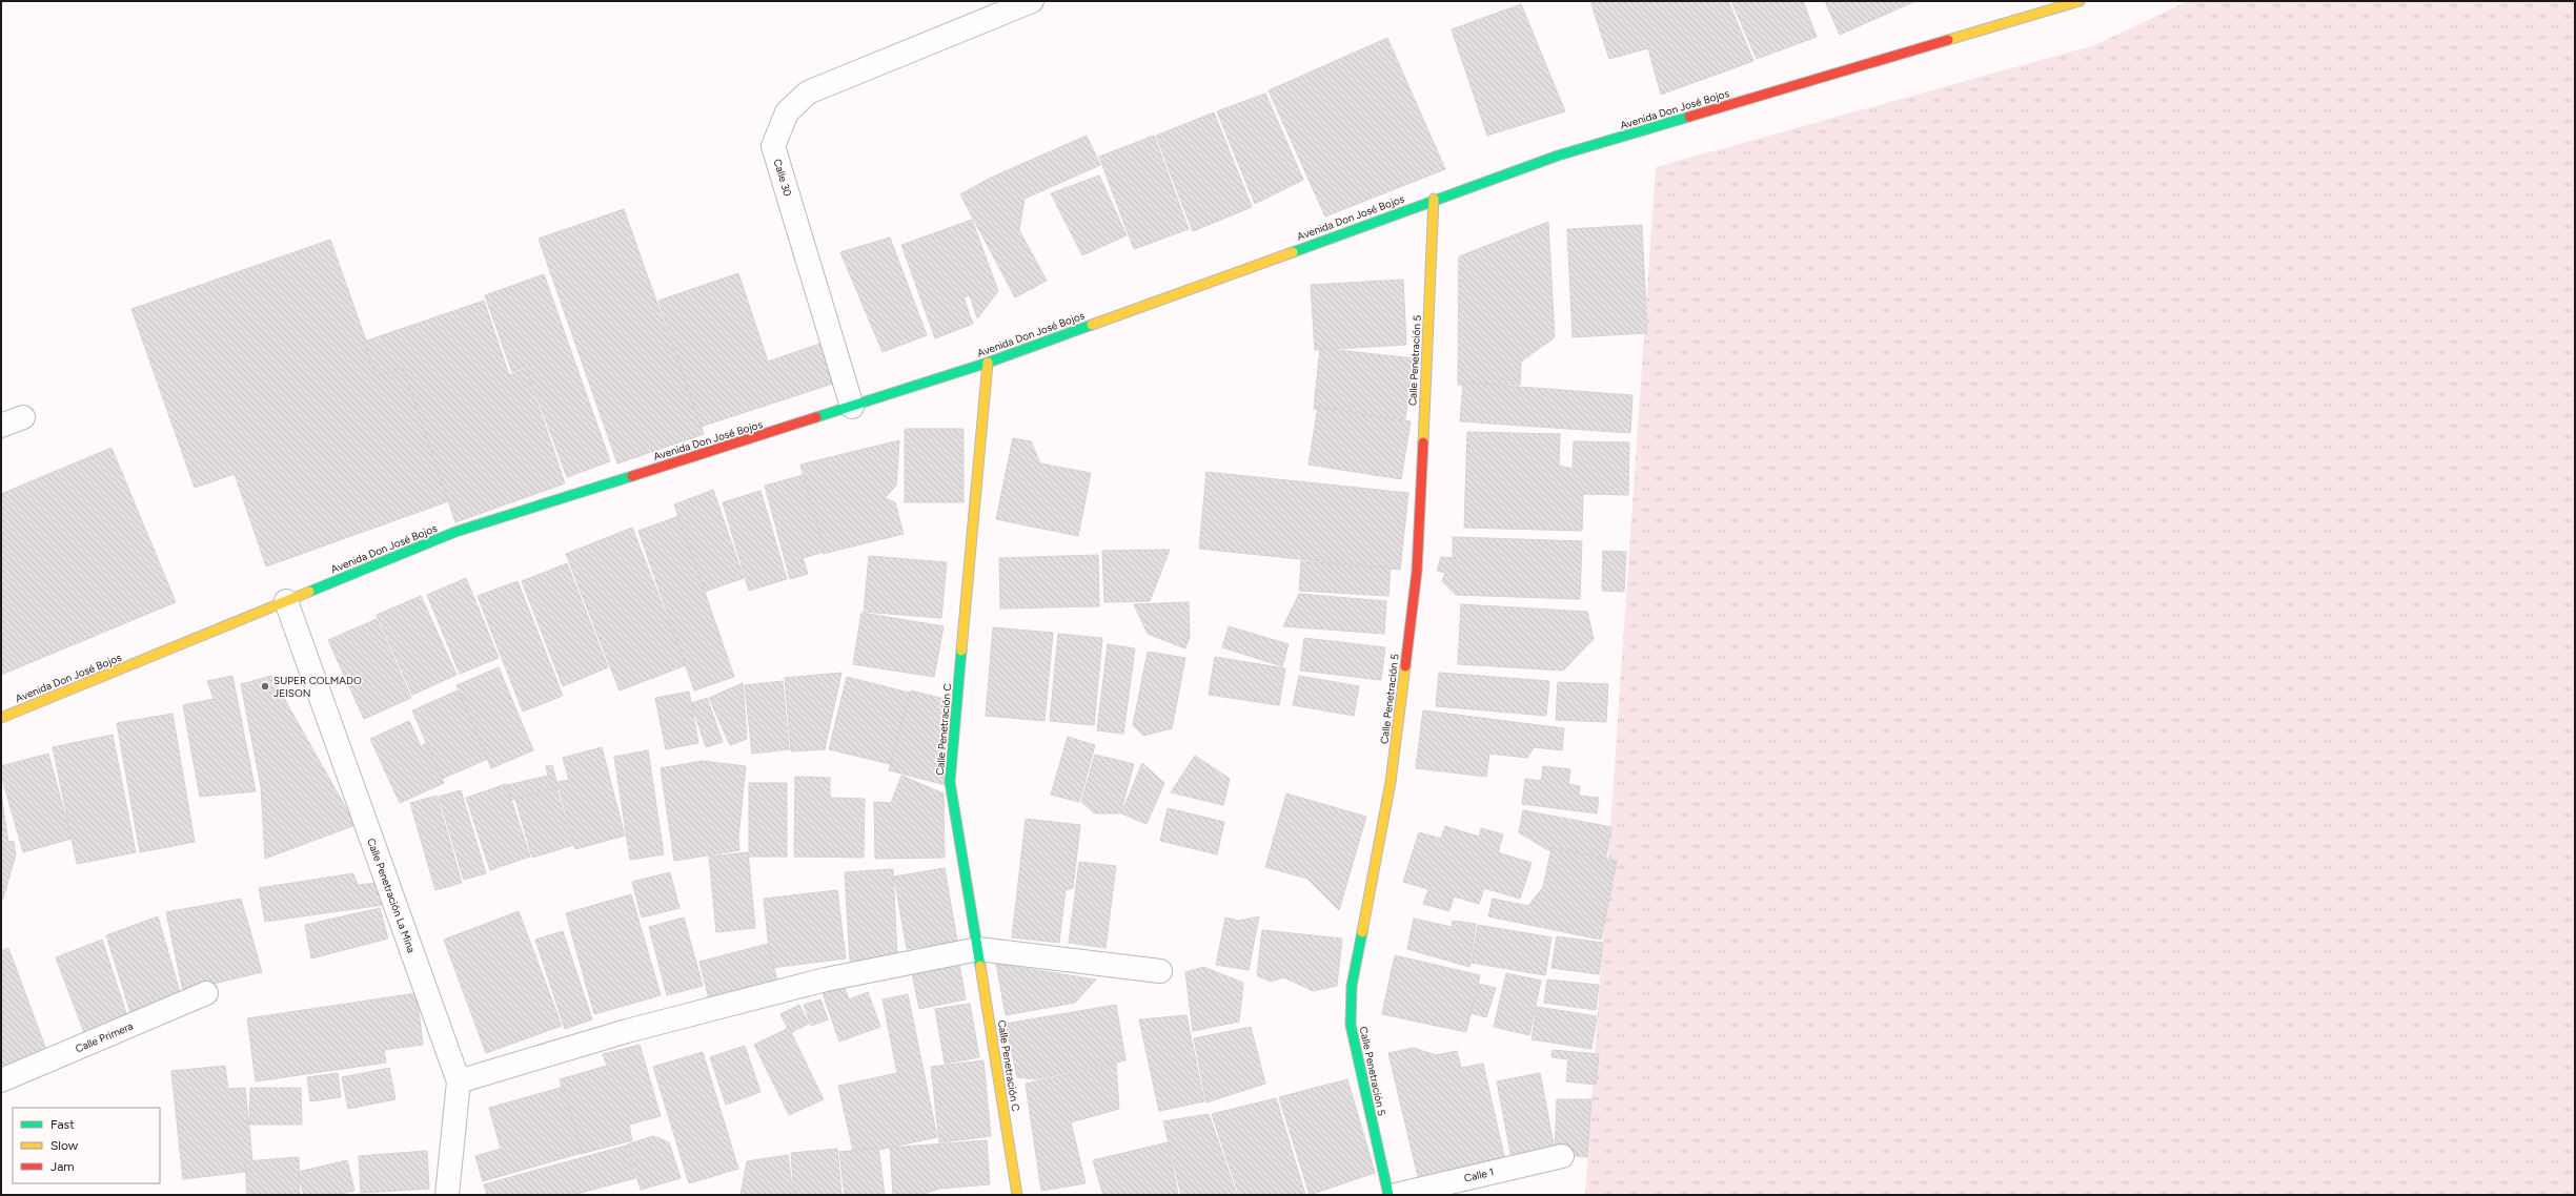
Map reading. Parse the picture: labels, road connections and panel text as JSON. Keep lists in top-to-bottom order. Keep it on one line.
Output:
{"streets":{"street":["Avenida Don José Bojos","Calle 30","Calle Penetración 5","Calle Penetración C","Calle Penetración La Mina","Calle Primera","Calle 1"]},"crossings":[["Avenida Don José Bojos","Calle 30"],["Avenida Don José Bojos","Calle Penetración 5"],["Avenida Don José Bojos","Calle Penetración C"],["Avenida Don José Bojos","Calle Penetración La Mina"]],"places":["SUPER COLMADO JEISON"],"legend":["Fast","Slow","Jam"]}
